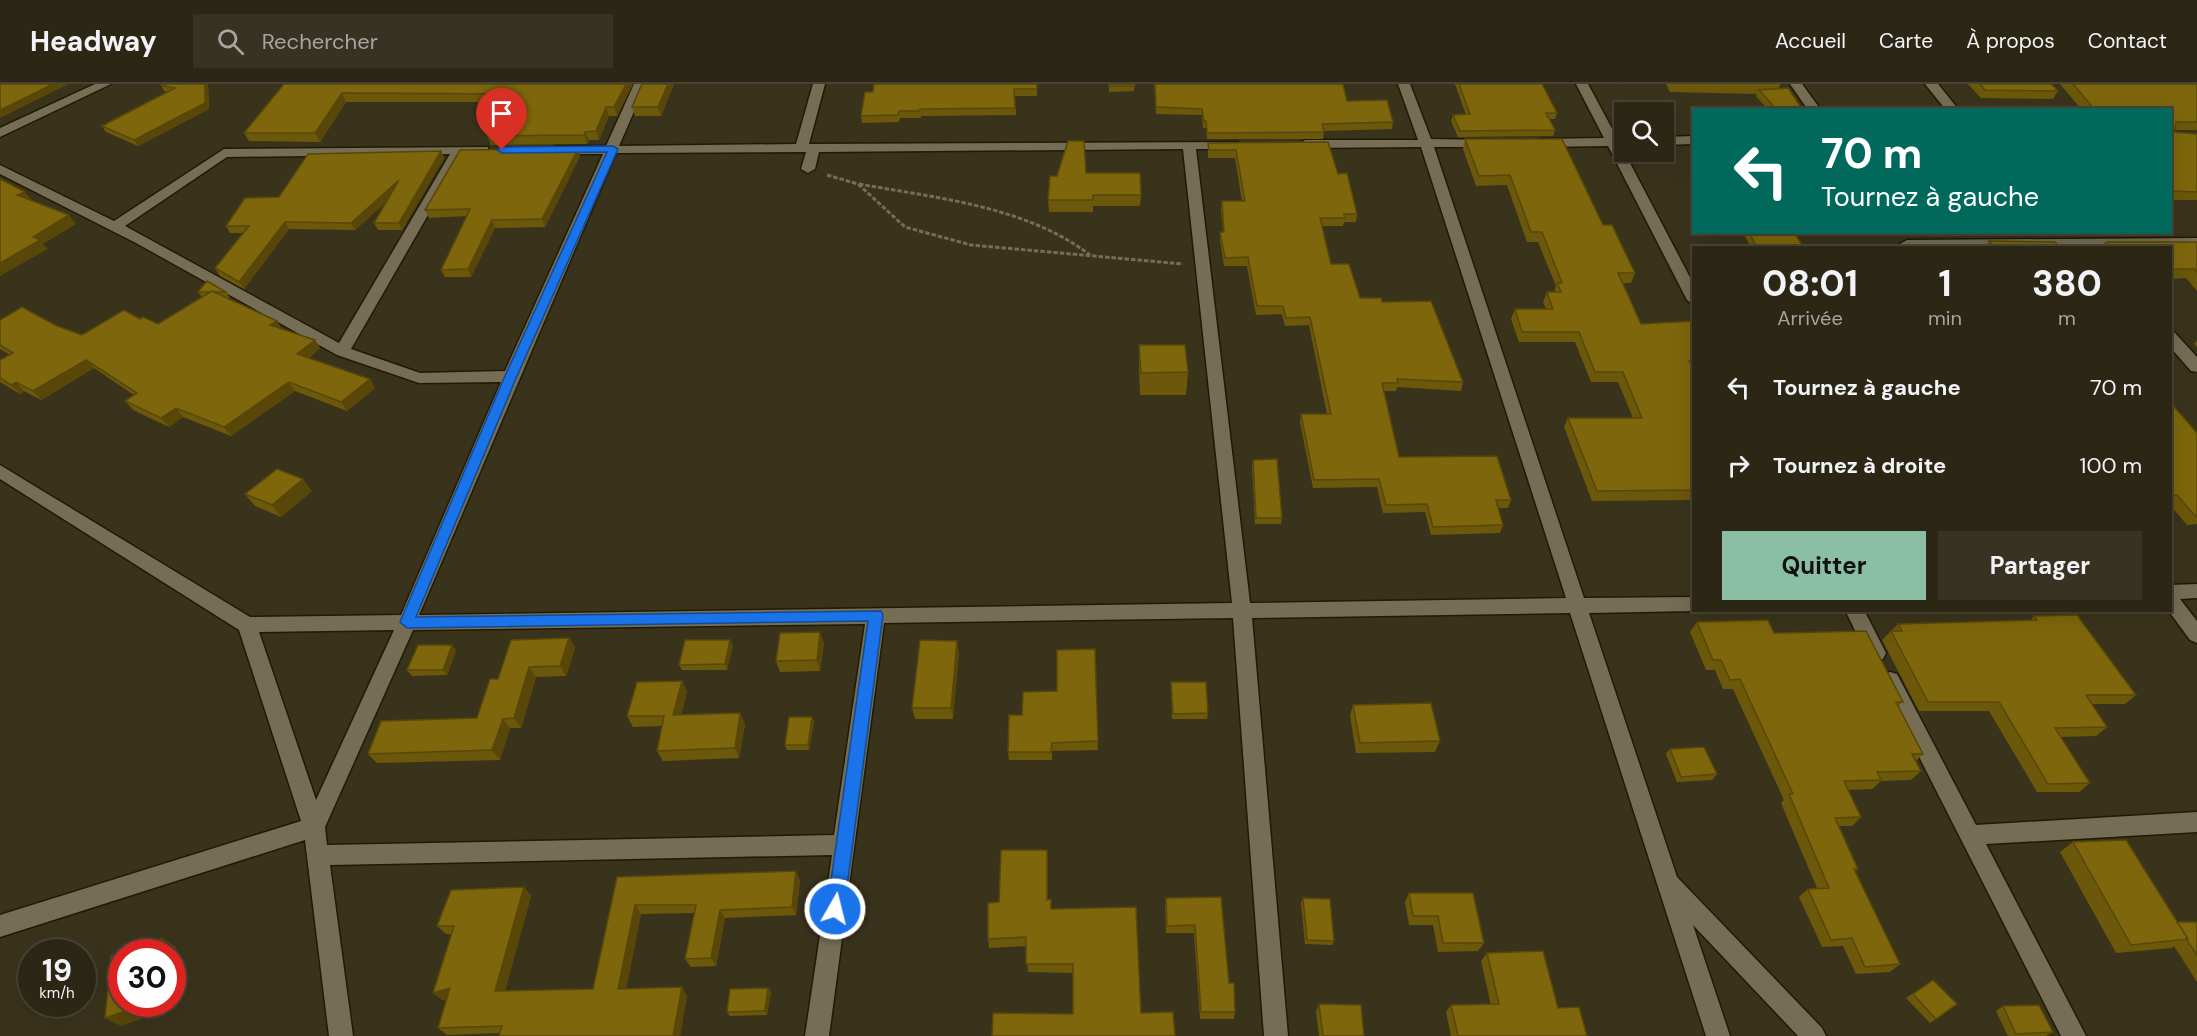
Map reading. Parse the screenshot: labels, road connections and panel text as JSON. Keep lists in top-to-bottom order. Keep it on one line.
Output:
{"page":{"header":"Headway","search":"Rechercher","nav":["Accueil","Carte","À propos","Contact"],"turn":["70 m","Tournez à gauche"],"eta":["08:01","Arrivée","1","min","380","m"],"list":[{"name":"Tournez à gauche","value":"70 m"},{"name":"Tournez à droite","value":"100 m"}],"buttons":["Quitter","Partager"],"speed":"19 km/h","limit":"30"}}
